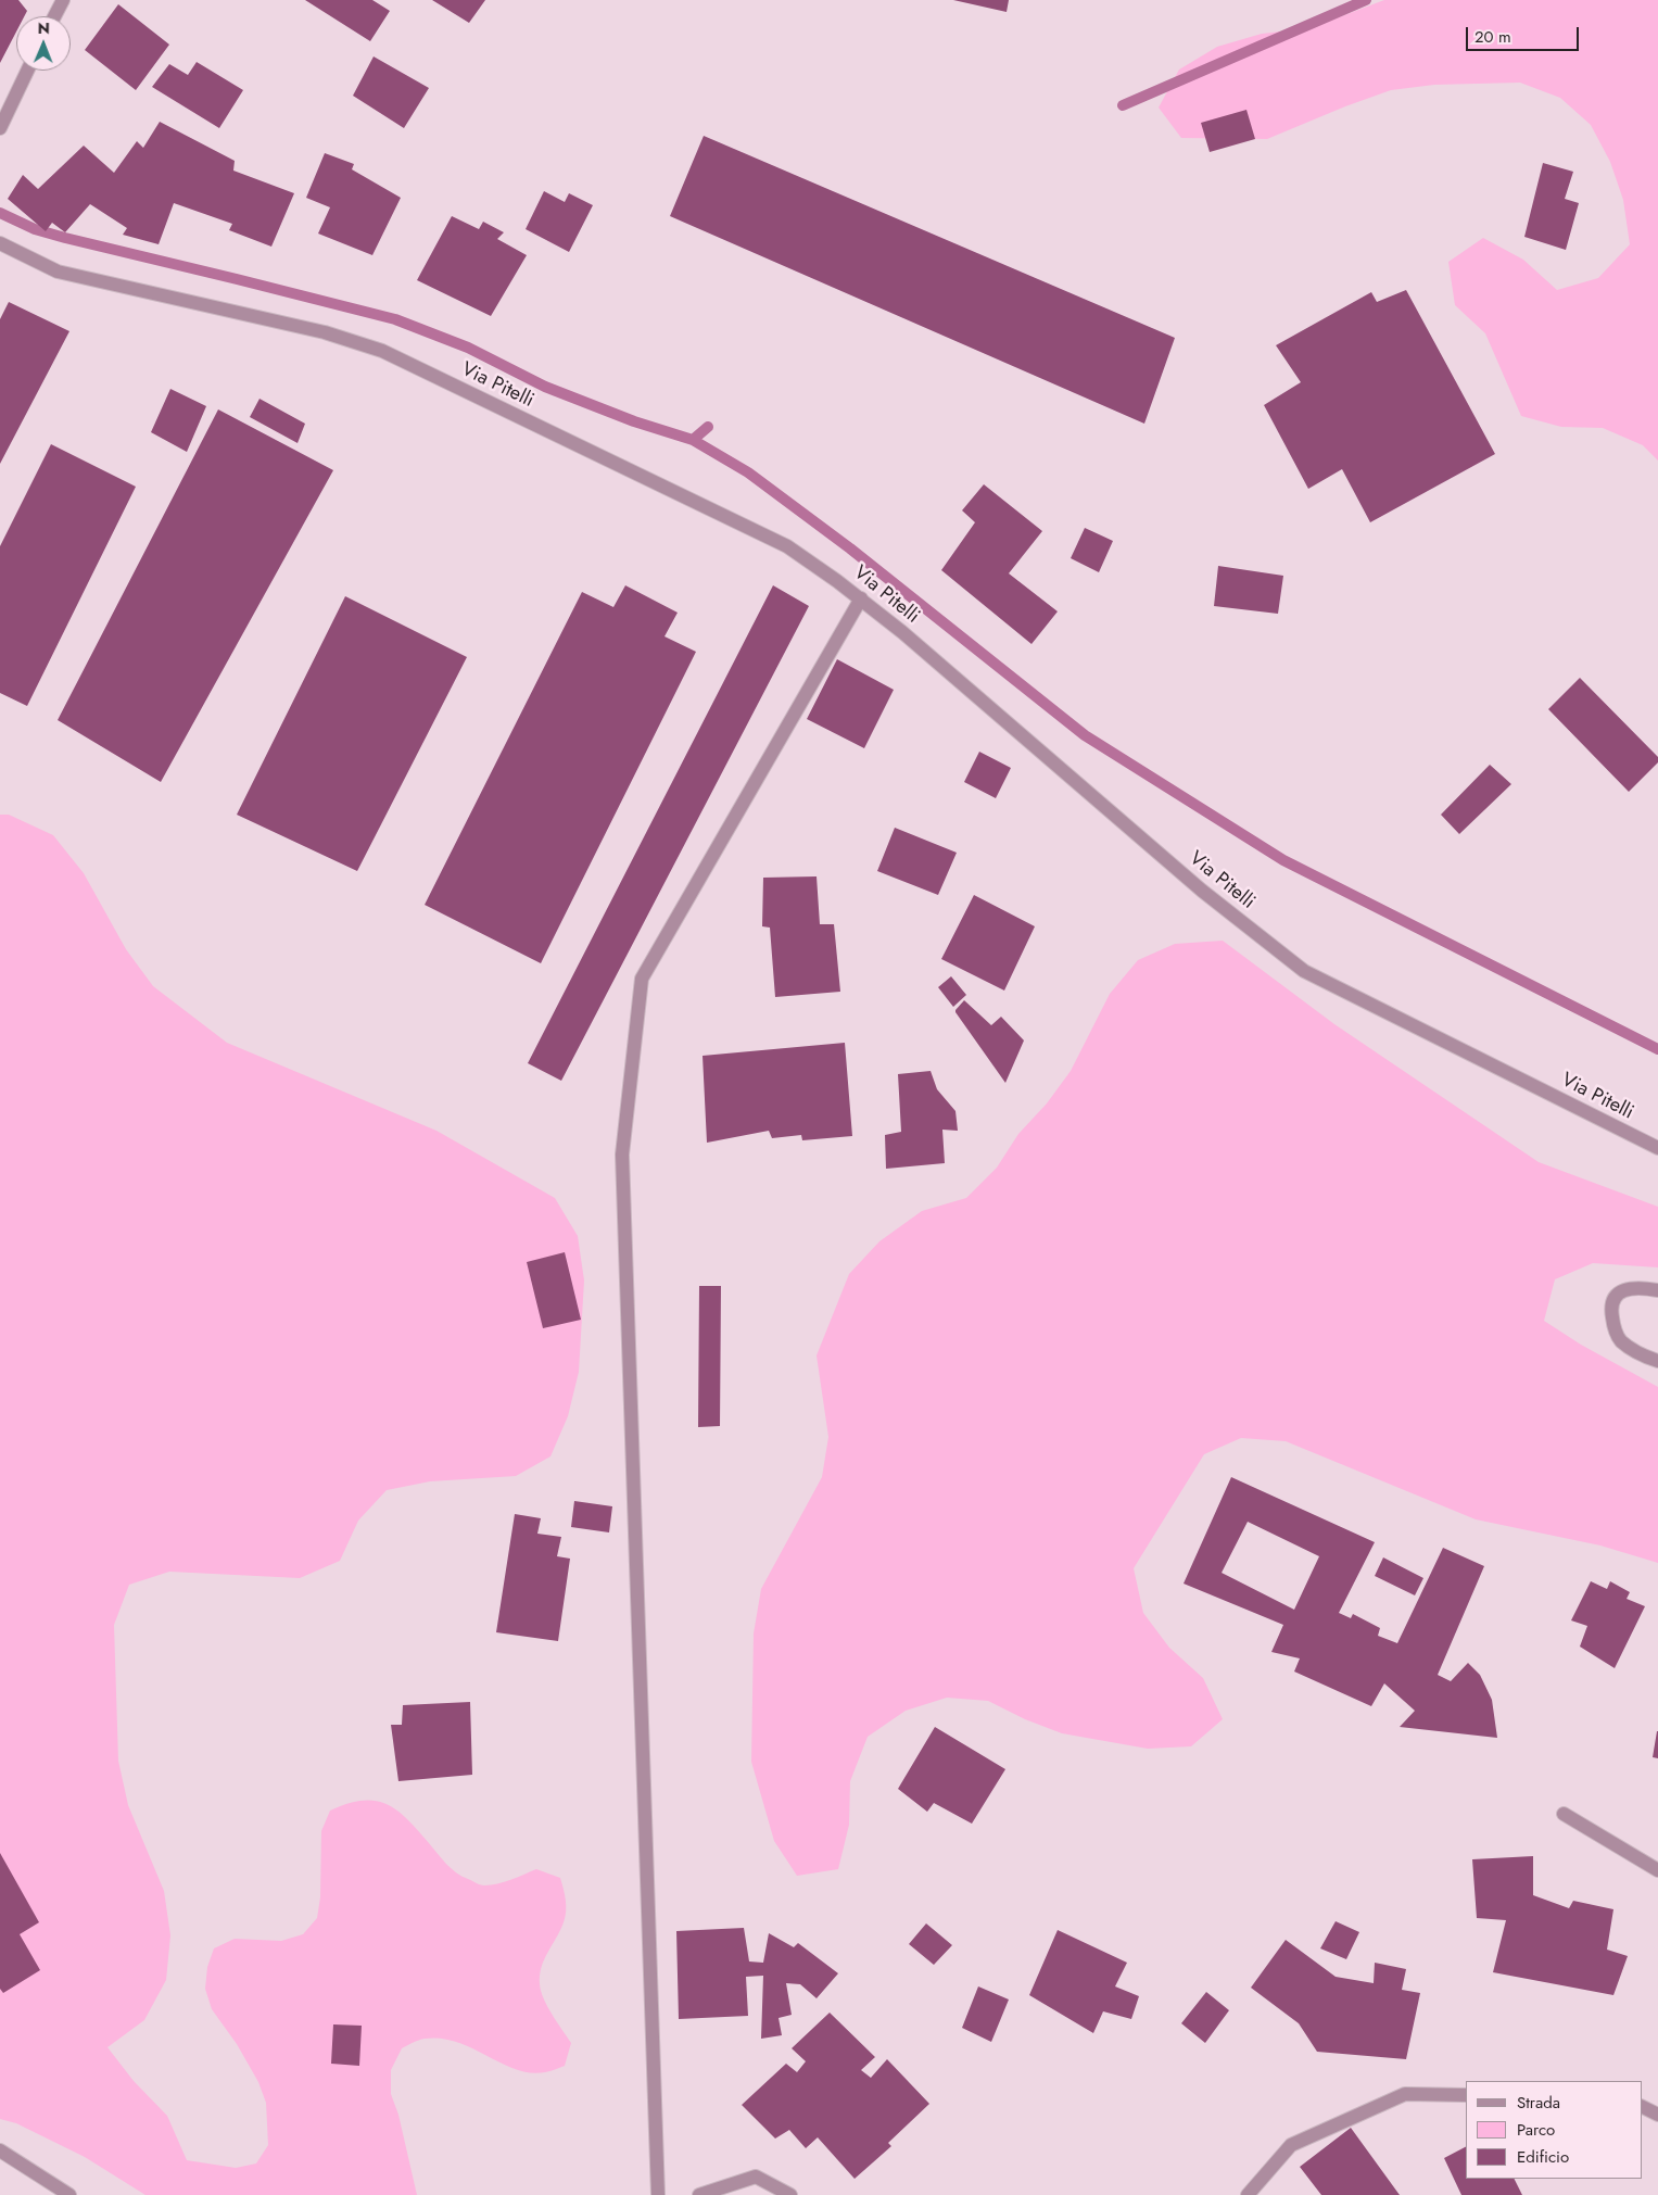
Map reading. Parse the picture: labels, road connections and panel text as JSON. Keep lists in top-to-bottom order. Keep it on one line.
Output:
{"streets":{"street":["Via Pitelli"]},"legend":["Strada","Parco","Edificio"],"scale_bar":"20 m","north":"top"}
